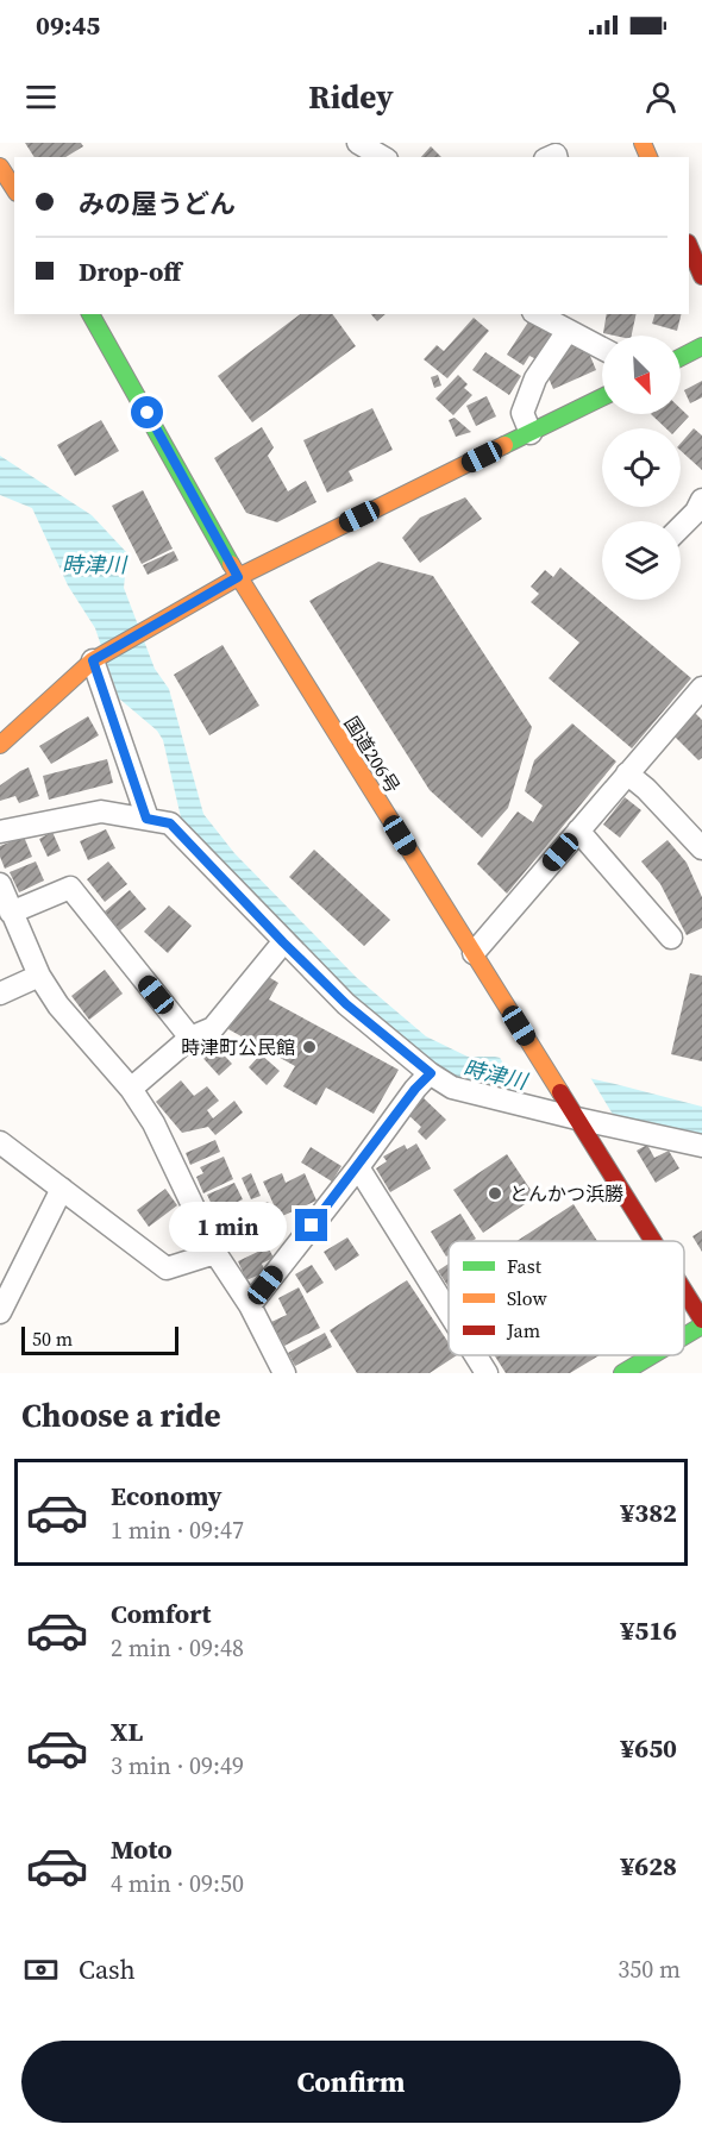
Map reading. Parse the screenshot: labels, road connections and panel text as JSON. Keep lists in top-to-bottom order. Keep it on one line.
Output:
{"streets":{"main road":["国道206号"]},"water":["時津川"],"places":["時津町公民館","とんかつ浜勝"],"legend":["Fast","Slow","Jam"],"scale_bar":"50 m","north":"bottom right","page":{"status":"09:45","header":"Ridey","banner":["みの屋うどん","Drop-off"],"bubble":"1 min","scale":"50 m","heading":"Choose a ride","list":[{"name":"Economy","note":"1 min · 09:47","value":"¥382"},{"name":"Comfort","note":"2 min · 09:48","value":"¥516"},{"name":"XL","note":"3 min · 09:49","value":"¥650"},{"name":"Moto","note":"4 min · 09:50","value":"¥628"}],"pay":["Cash","350 m"],"buttons":"Confirm"}}
